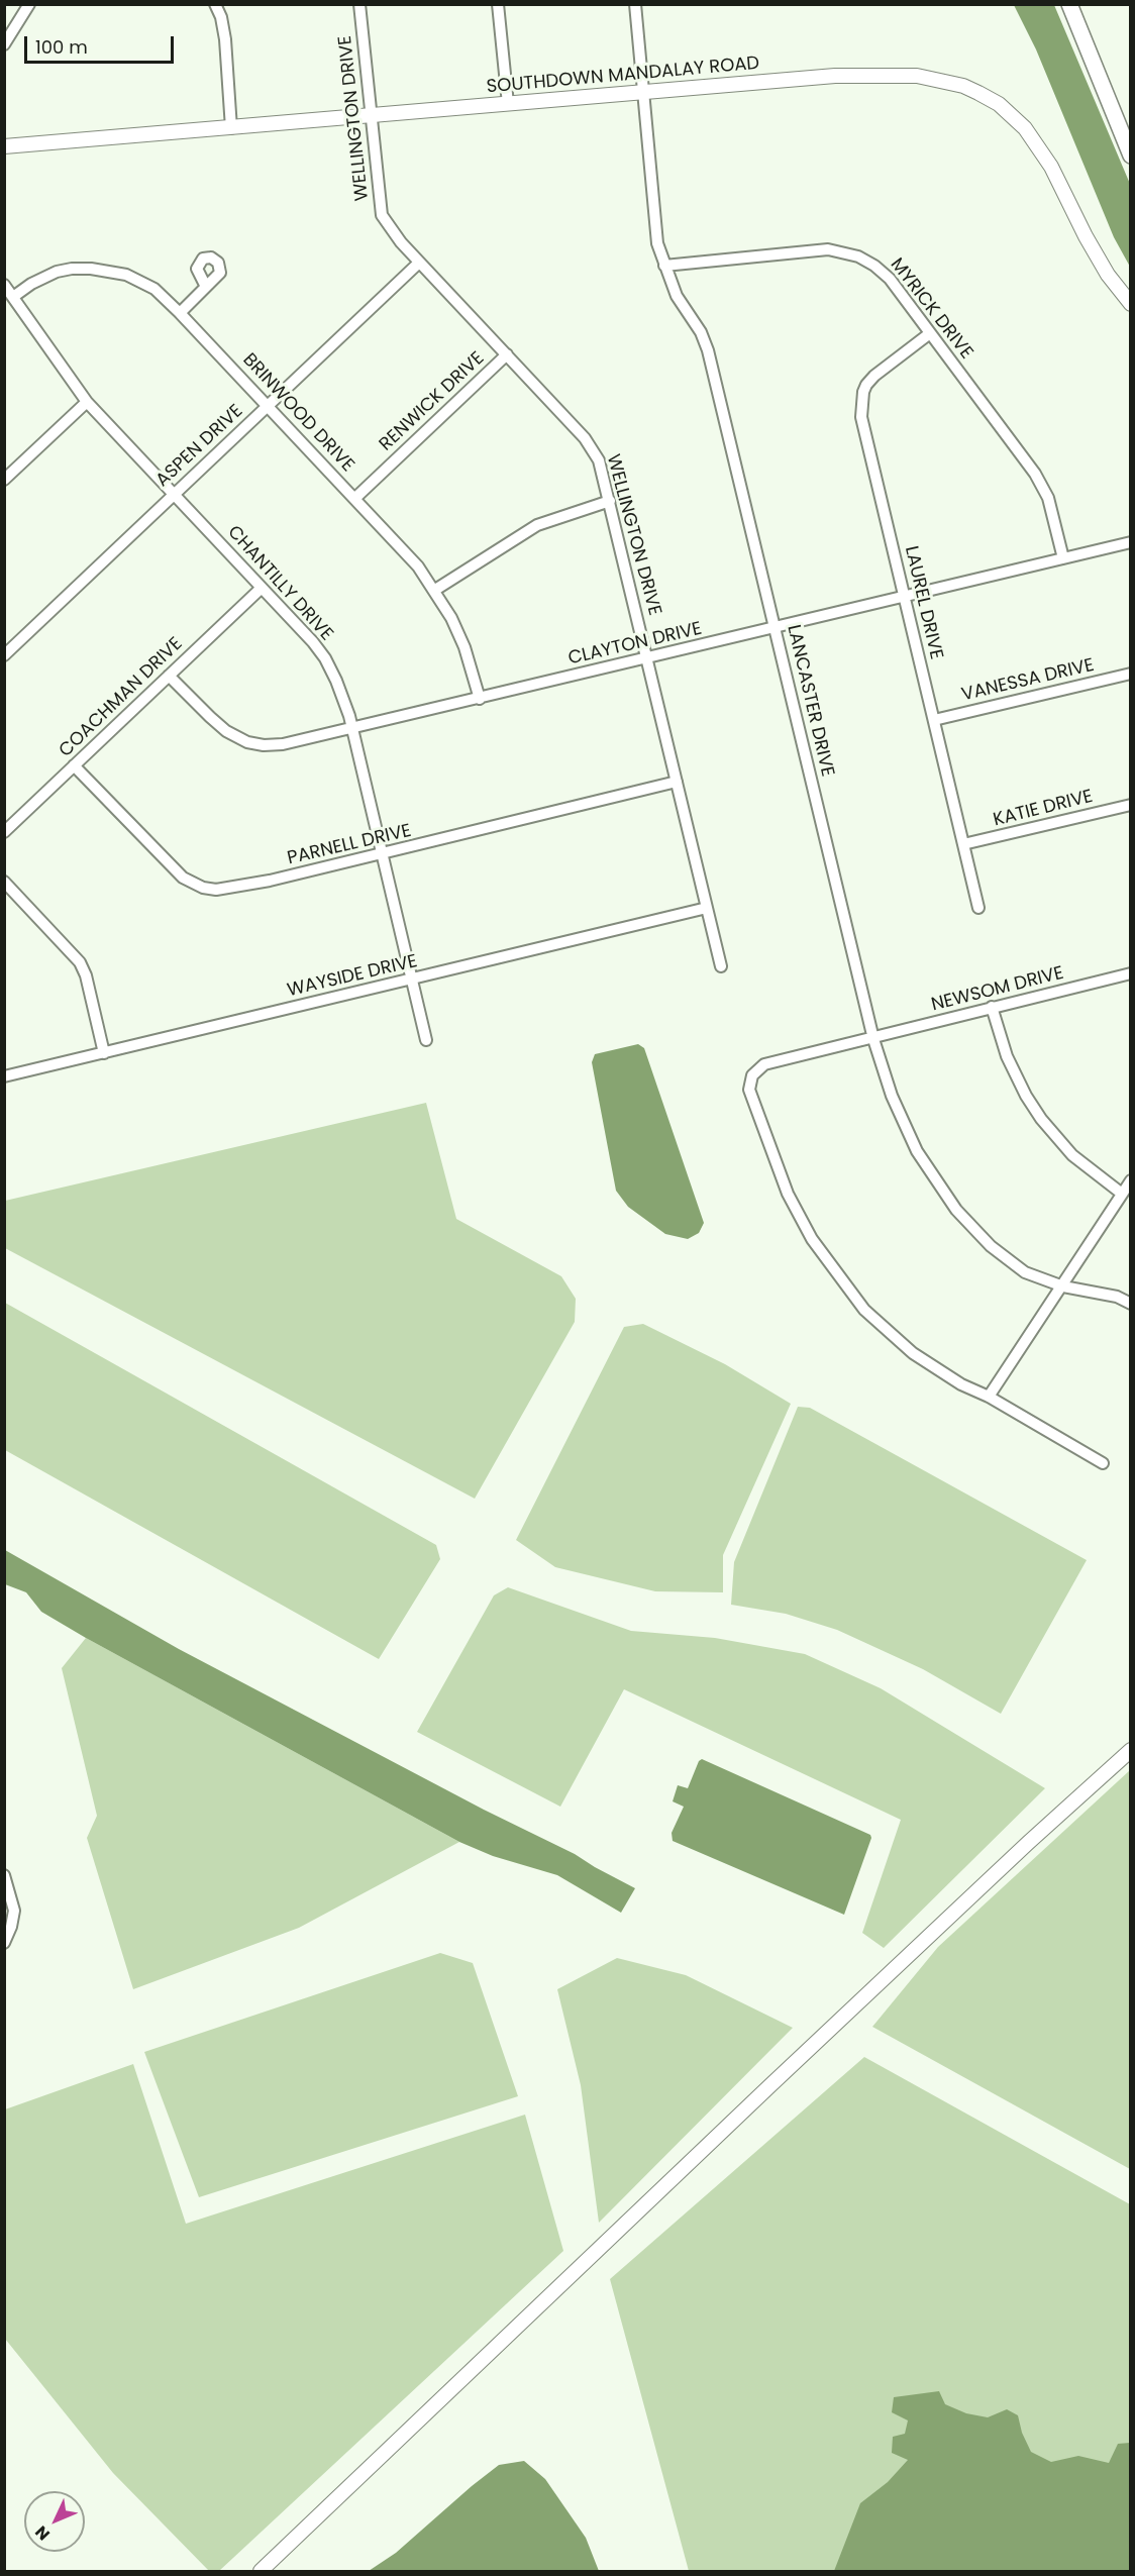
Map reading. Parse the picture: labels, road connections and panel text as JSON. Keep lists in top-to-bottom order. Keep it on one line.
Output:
{"streets":{"street":["SOUTHDOWN MANDALAY ROAD","WELLINGTON DRIVE","MYRICK DRIVE","RENWICK DRIVE","BRINWOOD DRIVE","ASPEN DRIVE","CHANTILLY DRIVE","LAUREL DRIVE","CLAYTON DRIVE","VANESSA DRIVE","COACHMAN DRIVE","LANCASTER DRIVE","KATIE DRIVE","PARNELL DRIVE","WAYSIDE DRIVE","NEWSOM DRIVE"]},"crossings":[["SOUTHDOWN MANDALAY ROAD","WELLINGTON DRIVE"],["SOUTHDOWN MANDALAY ROAD","LANCASTER DRIVE"],["WELLINGTON DRIVE","RENWICK DRIVE"],["WELLINGTON DRIVE","ASPEN DRIVE"],["WELLINGTON DRIVE","CLAYTON DRIVE"],["WELLINGTON DRIVE","PARNELL DRIVE"],["WELLINGTON DRIVE","WAYSIDE DRIVE"],["MYRICK DRIVE","LAUREL DRIVE"],["MYRICK DRIVE","CLAYTON DRIVE"],["MYRICK DRIVE","LANCASTER DRIVE"],["RENWICK DRIVE","BRINWOOD DRIVE"],["BRINWOOD DRIVE","ASPEN DRIVE"],["BRINWOOD DRIVE","CHANTILLY DRIVE"],["BRINWOOD DRIVE","CLAYTON DRIVE"],["ASPEN DRIVE","CHANTILLY DRIVE"],["CHANTILLY DRIVE","CLAYTON DRIVE"],["CHANTILLY DRIVE","COACHMAN DRIVE"],["CHANTILLY DRIVE","PARNELL DRIVE"],["CHANTILLY DRIVE","WAYSIDE DRIVE"],["LAUREL DRIVE","CLAYTON DRIVE"],["LAUREL DRIVE","VANESSA DRIVE"],["LAUREL DRIVE","KATIE DRIVE"],["CLAYTON DRIVE","COACHMAN DRIVE"],["CLAYTON DRIVE","LANCASTER DRIVE"],["COACHMAN DRIVE","PARNELL DRIVE"],["LANCASTER DRIVE","NEWSOM DRIVE"]],"scale_bar":"100 m","north":"bottom left"}
